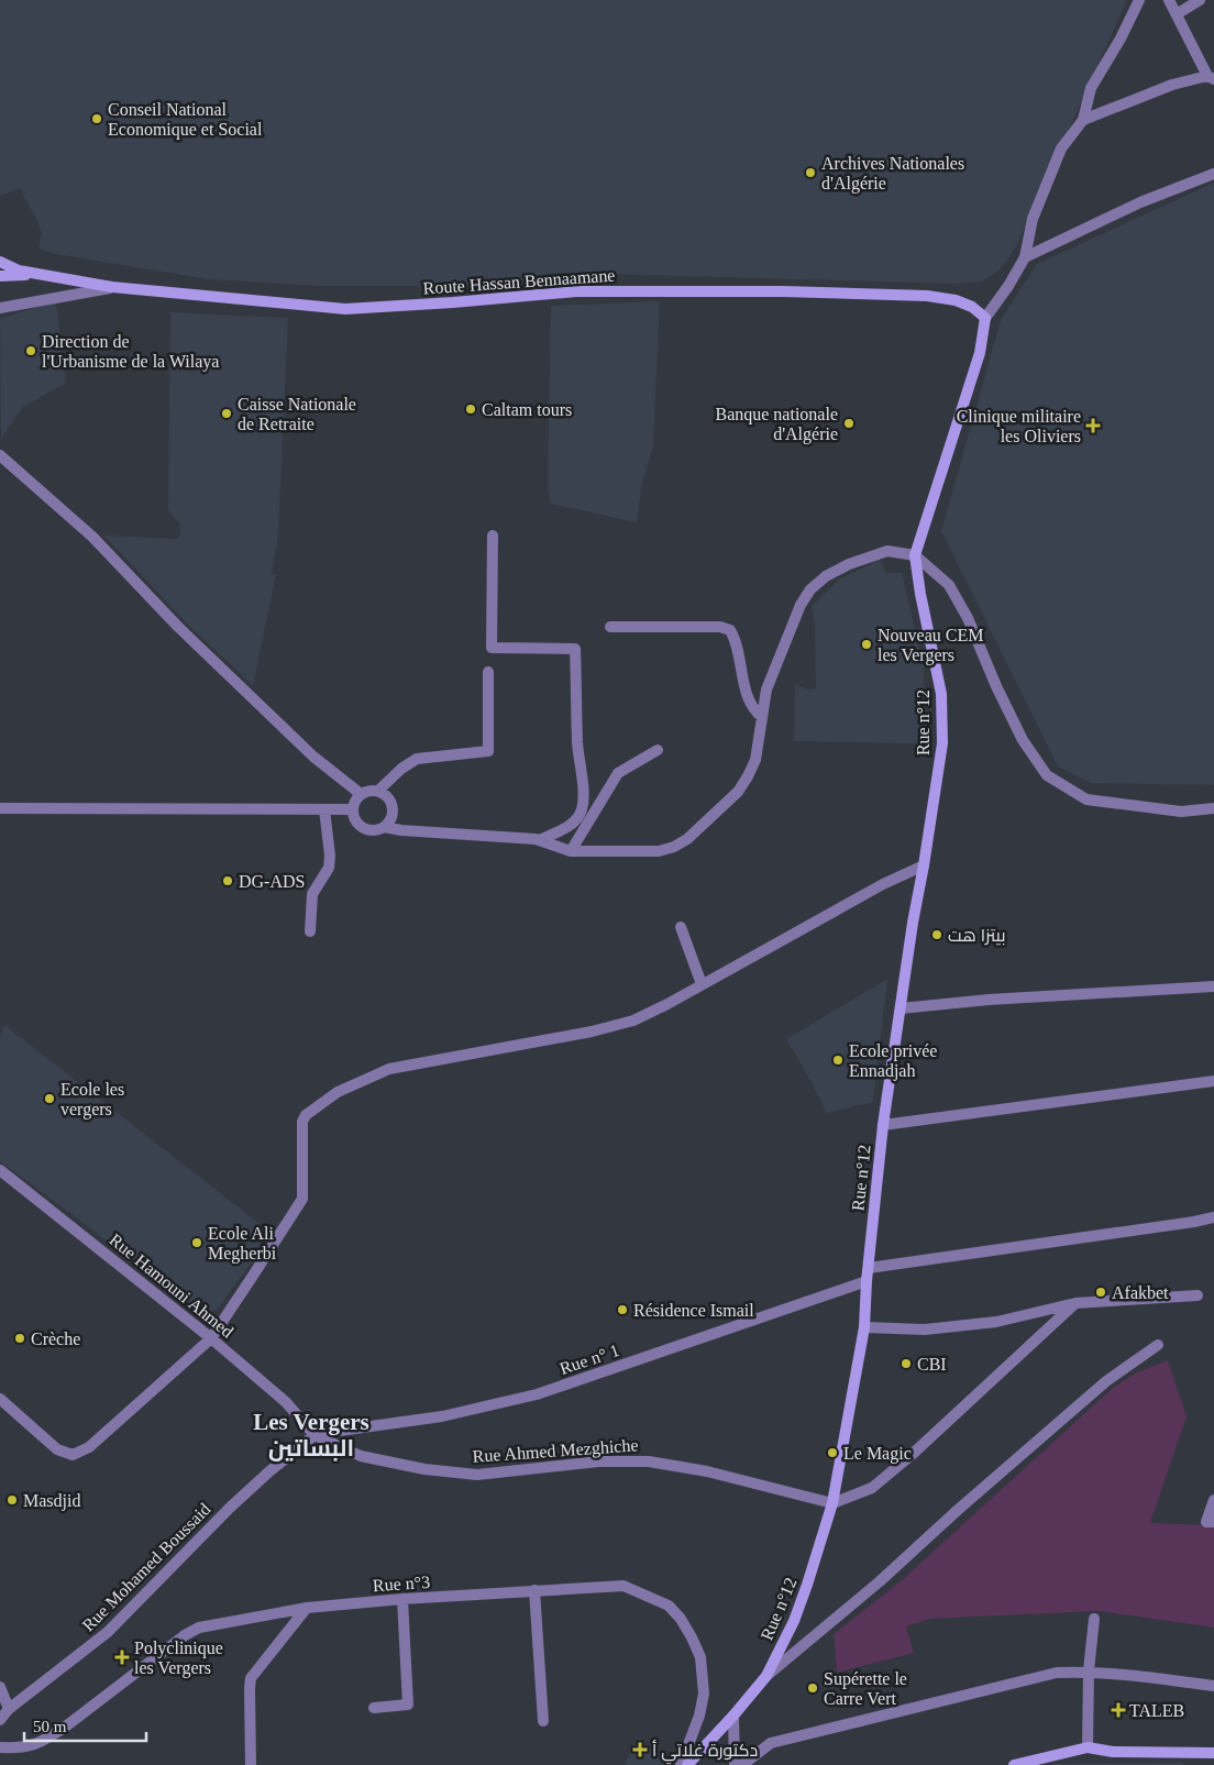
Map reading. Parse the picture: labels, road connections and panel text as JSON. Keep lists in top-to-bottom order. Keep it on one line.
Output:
{"streets":{"main road":["Route Hassan Bennaamane","Rue n°12"],"street":["Rue Hamouni Ahmed","Rue n° 1","Rue Ahmed Mezghiche","Rue Mohamed Boussaid","Rue n°3"]},"crossings":[["Rue n°12","Rue n° 1"],["Rue n°12","Rue Ahmed Mezghiche"],["Rue Hamouni Ahmed","Rue n° 1"],["Rue Hamouni Ahmed","Rue Ahmed Mezghiche"],["Rue Hamouni Ahmed","Rue Mohamed Boussaid"],["Rue n° 1","Rue Ahmed Mezghiche"],["Rue n° 1","Rue Mohamed Boussaid"],["Rue Ahmed Mezghiche","Rue Mohamed Boussaid"]],"districts":["Les Vergers البساتين"],"places":{"other":["Conseil National Economique et Social","Archives Nationales d'Algérie","Direction de l'Urbanisme de la Wilaya","Caltam tours","Caisse Nationale de Retraite","Banque nationale d'Algérie","Nouveau CEM les Vergers","DG-ADS","بيتزا هت","Ecole privée Ennadjah","Ecole les vergers","Ecole Ali Megherbi","Afakbet","Résidence Ismail","Crèche","CBI","Le Magic","Masdjid","Supérette le Carre Vert"],"health":["Clinique militaire les Oliviers","Polyclinique les Vergers","TALEB","دكتورة غلاتي أ"]},"scale_bar":"50 m"}
